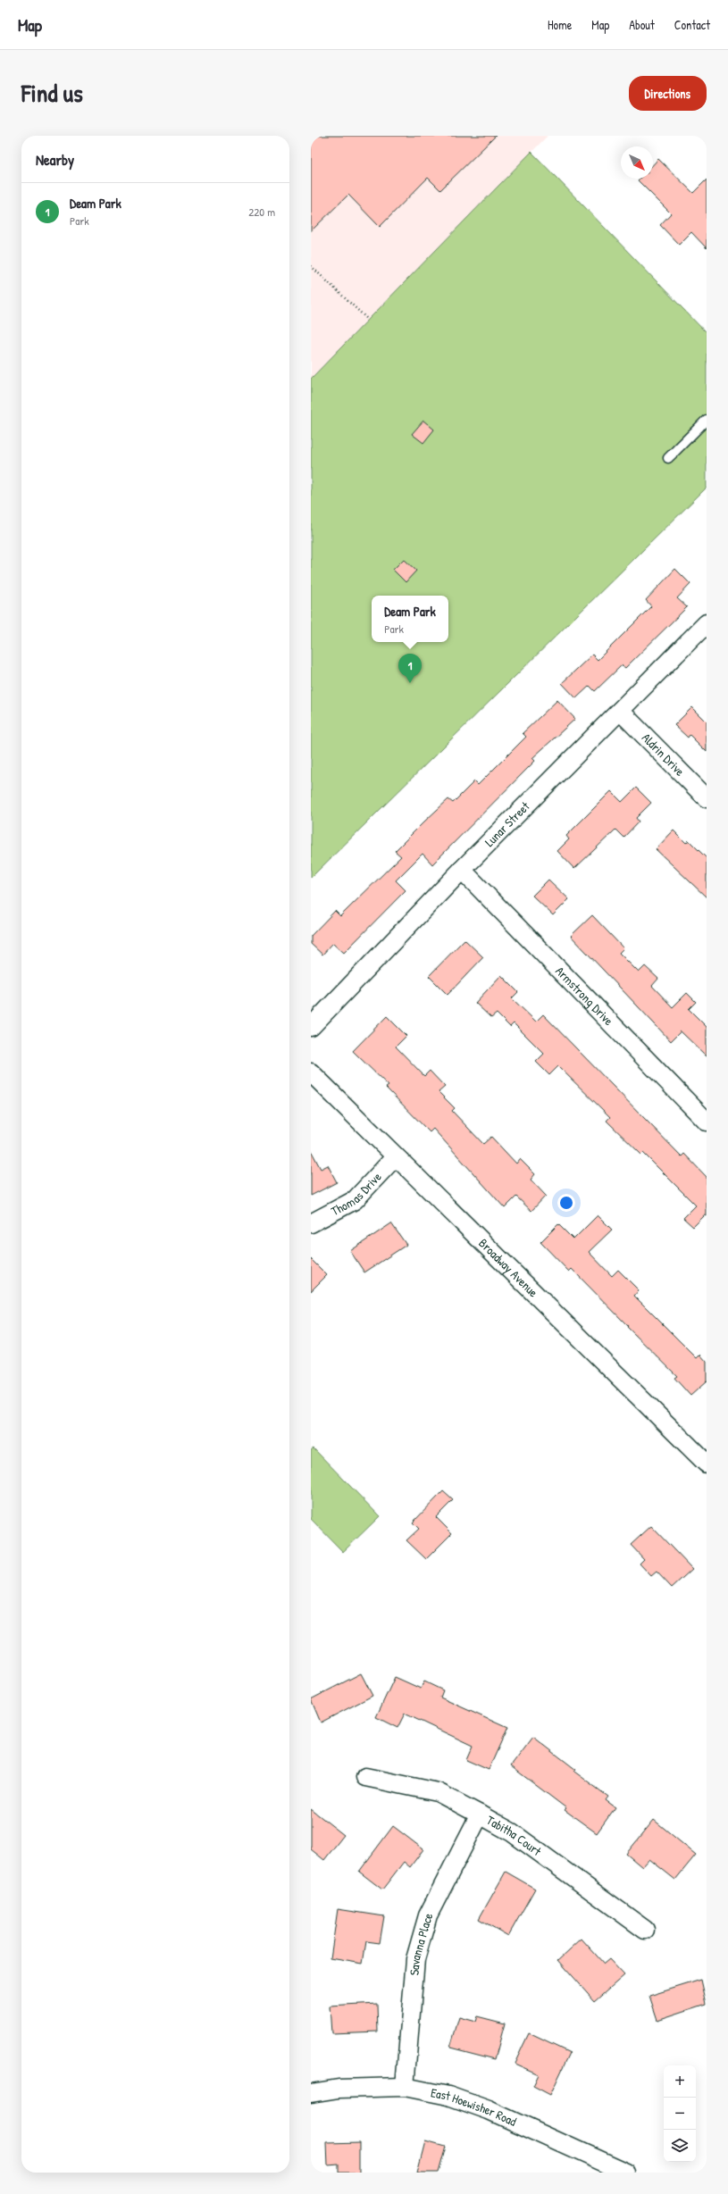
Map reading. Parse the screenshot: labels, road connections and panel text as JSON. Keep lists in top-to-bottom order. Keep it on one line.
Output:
{"streets":{"street":["Aldrin Drive","Lunar Street","Armstrong Drive","Thomas Drive","Broadway Avenue","Tabitha Court","Savanna Place","East Hoewisher Road"]},"crossings":[["Aldrin Drive","Lunar Street"],["Lunar Street","Armstrong Drive"],["Thomas Drive","Broadway Avenue"],["Tabitha Court","Savanna Place"],["Savanna Place","East Hoewisher Road"]],"north":"bottom right","page":{"header":"Map","nav":["Home","Map","About","Contact"],"title":"Find us","buttons":"Directions","heading":"Nearby","list":[{"mark":"1","name":"Deam Park","note":"Park","value":"220 m"}],"popup":["Deam Park","Park"],"pins":"1","map_buttons":["+","−"]}}
